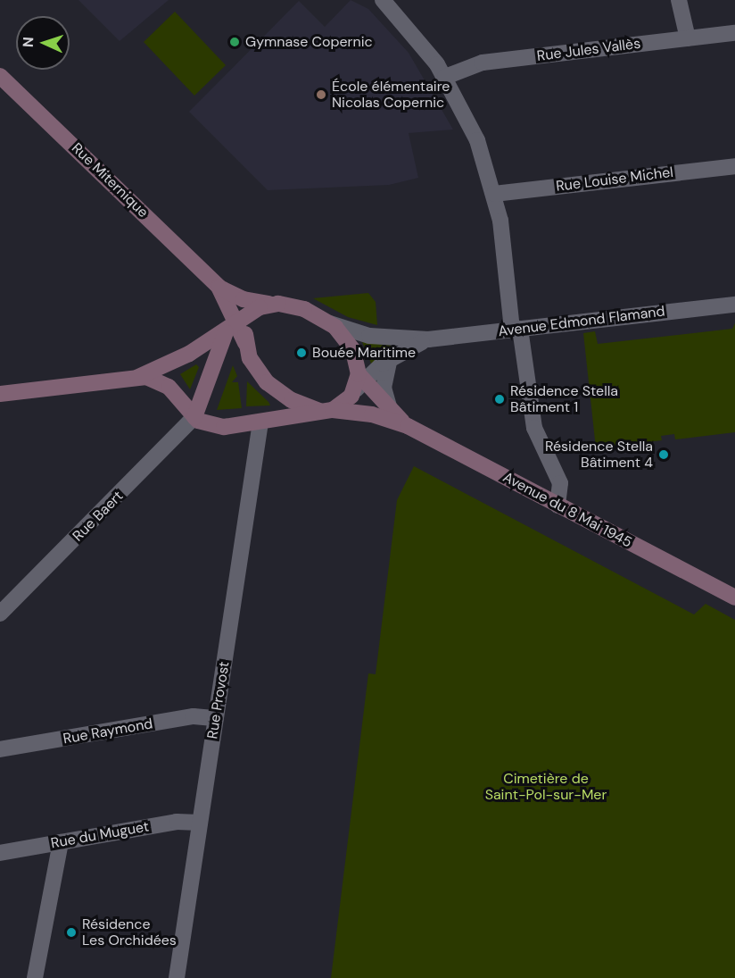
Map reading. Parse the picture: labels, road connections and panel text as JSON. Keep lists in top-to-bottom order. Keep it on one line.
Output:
{"streets":{"street":["Rue Jules Vallès","Rue Louise Michel","Rue Miternique","Avenue Edmond Flamand","Avenue du 8 Mai 1945","Rue Baert","Rue Provost","Rue Raymond","Rue du Muguet"]},"crossings":[["Rue Provost","Rue Raymond"],["Rue Provost","Rue du Muguet"]],"parks":["Cimetière de Saint-Pol-sur-Mer"],"places":["Gymnase Copernic","École élémentaire Nicolas Copernic","Bouée Maritime","Résidence Stella Bâtiment 1","Résidence Stella Bâtiment 4","Résidence Les Orchidées"],"north":"left"}
